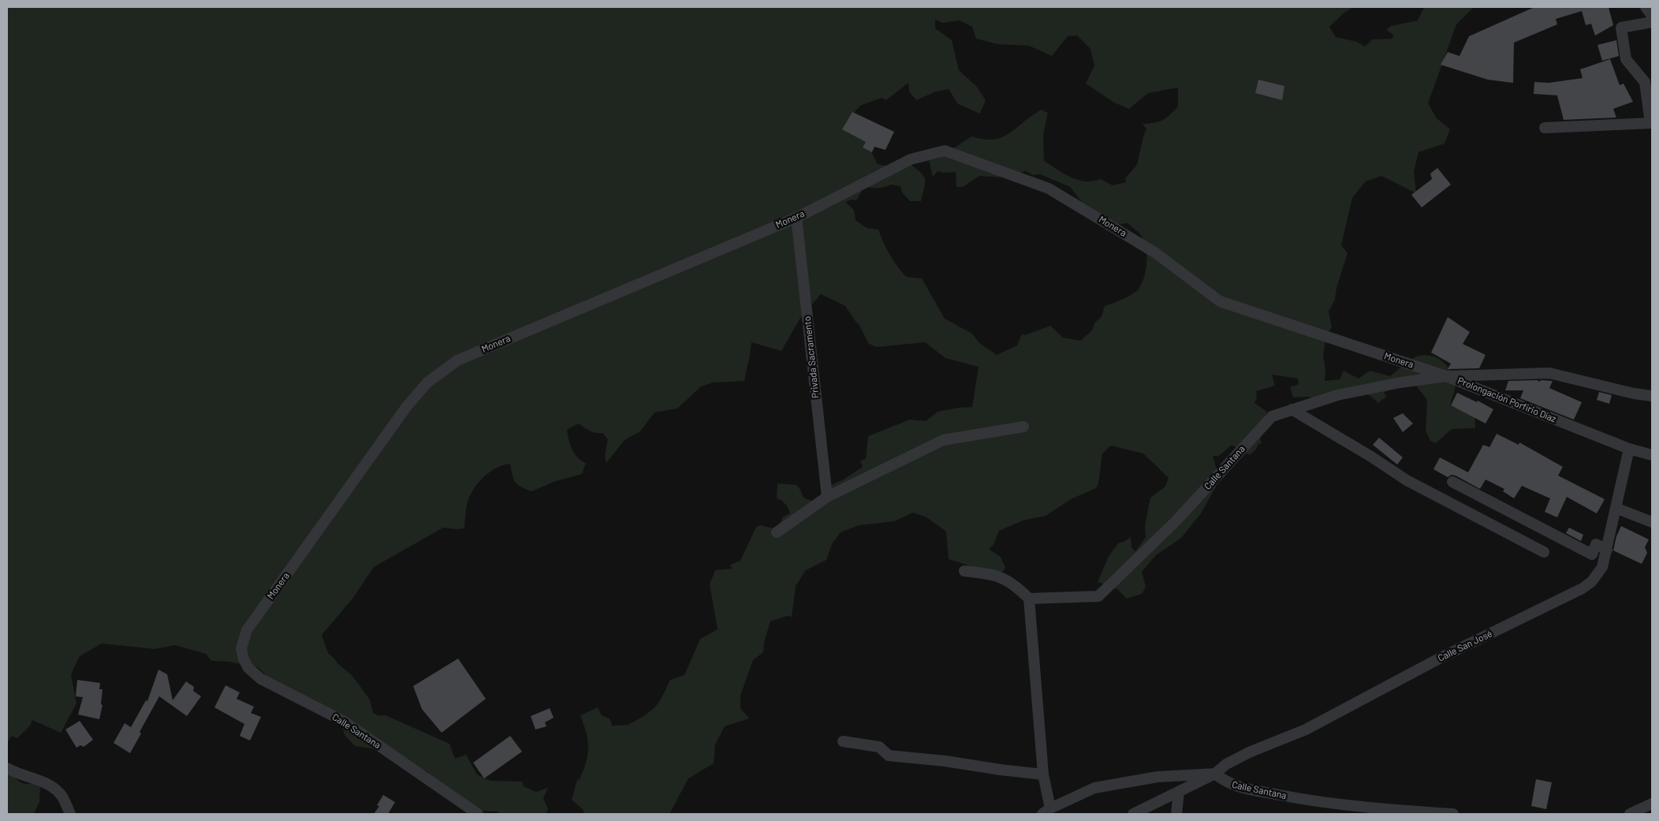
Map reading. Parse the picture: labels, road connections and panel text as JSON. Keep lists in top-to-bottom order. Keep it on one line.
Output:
{"streets":{"street":["Monera","Privada Sacramento","Prolongación Porfirio Díaz","Calle Santana","Calle San José"]},"crossings":[["Monera","Privada Sacramento"],["Monera","Prolongación Porfirio Díaz"],["Monera","Calle Santana"],["Prolongación Porfirio Díaz","Calle Santana"],["Prolongación Porfirio Díaz","Calle San José"],["Calle Santana","Calle San José"]]}
